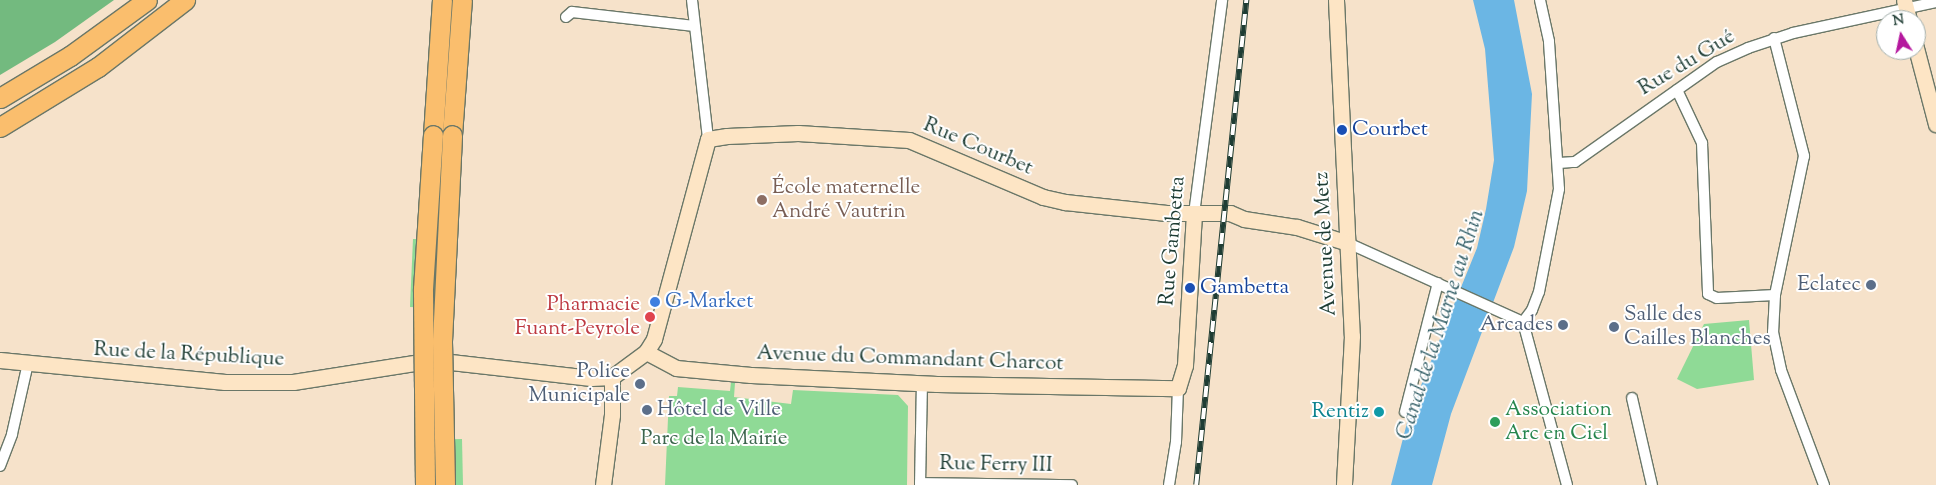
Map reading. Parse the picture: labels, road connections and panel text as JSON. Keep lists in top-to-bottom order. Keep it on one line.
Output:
{"streets":{"street":["Rue du Gué","Rue Courbet","Rue Gambetta","Avenue de Metz","Rue de la République","Avenue du Commandant Charcot","Rue Ferry III"]},"crossings":[["Rue Courbet","Rue Gambetta"],["Rue Courbet","Avenue de Metz"],["Rue Gambetta","Avenue du Commandant Charcot"]],"water":["Canal de la Marne au Rhin"],"parks":["Parc de la Mairie"],"places":["Courbet","École maternelle André Vautrin","Eclatec","Gambetta","G-Market","Pharmacie Fuant-Peyrole","Arcades","Salle des Cailles Blanches","Police Municipale","Hôtel de Ville","Rentiz","Association Arc en Ciel"],"north":"top"}
